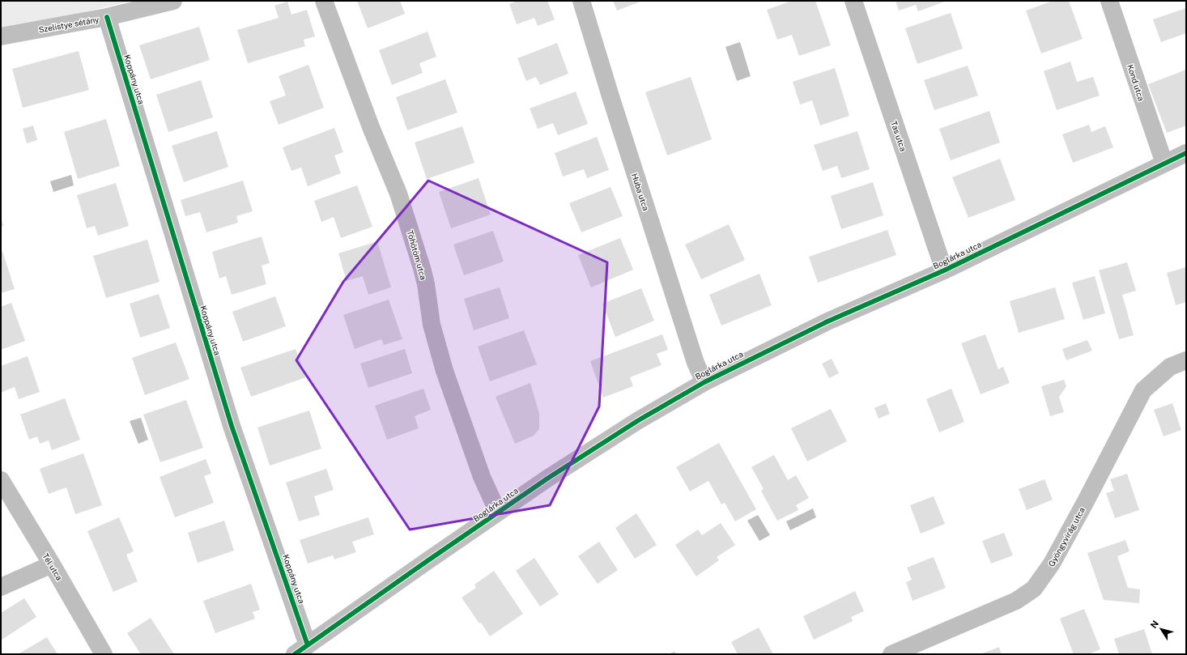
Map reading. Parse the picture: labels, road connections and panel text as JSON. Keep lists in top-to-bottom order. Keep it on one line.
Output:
{"streets":{"street":["Szelistye sétány","Koppány utca","Kond utca","Tas utca","Huba utca","Töhötöm utca","Boglárka utca","Gyöngyvirág utca","Tél utca"]},"crossings":[["Szelistye sétány","Koppány utca"],["Koppány utca","Boglárka utca"],["Kond utca","Boglárka utca"],["Tas utca","Boglárka utca"],["Huba utca","Boglárka utca"],["Töhötöm utca","Boglárka utca"]],"north":"top left"}
